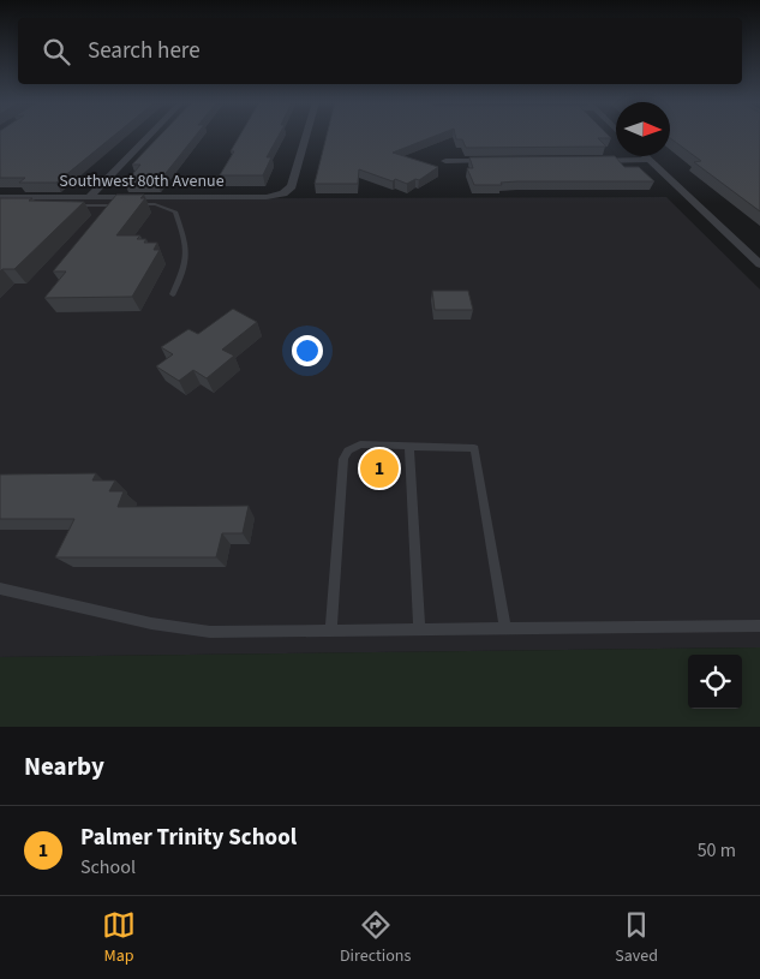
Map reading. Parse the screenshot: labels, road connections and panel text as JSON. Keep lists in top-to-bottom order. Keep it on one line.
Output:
{"streets":{"street":["Southwest 80th Avenue"]},"north":"right","page":{"search":"Search here","pins":"1","heading":"Nearby","list":[{"mark":"1","name":"Palmer Trinity School","note":"School","value":"50 m"}],"nav":["Map","Directions","Saved"]}}
